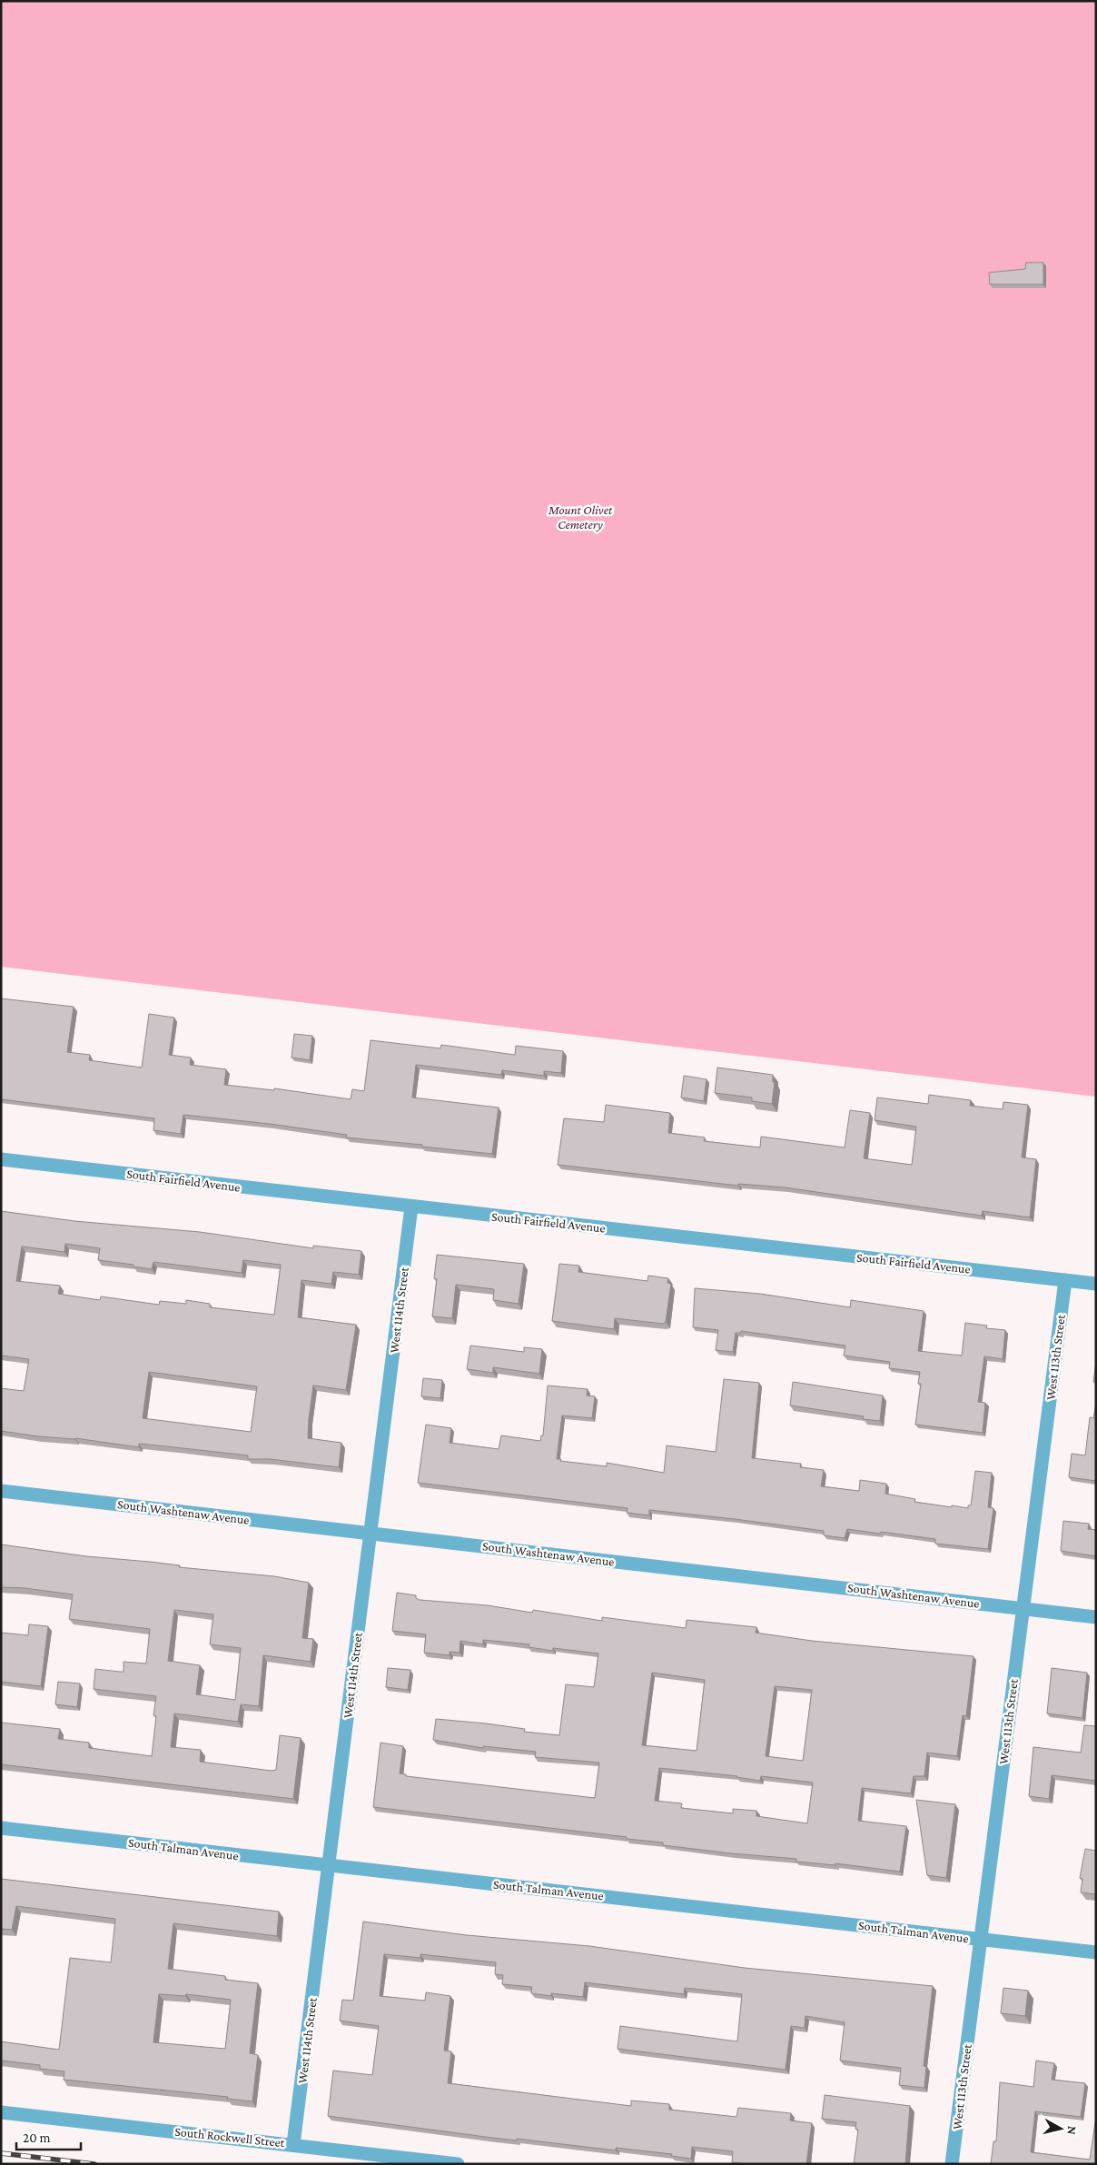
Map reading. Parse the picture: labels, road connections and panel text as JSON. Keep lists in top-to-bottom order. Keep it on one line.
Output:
{"streets":{"street":["South Fairfield Avenue","West 114th Street","West 113th Street","South Washtenaw Avenue","South Talman Avenue","South Rockwell Street"]},"crossings":[["South Fairfield Avenue","West 114th Street"],["South Fairfield Avenue","West 113th Street"],["West 114th Street","South Washtenaw Avenue"],["West 114th Street","South Talman Avenue"],["West 114th Street","South Rockwell Street"],["West 113th Street","South Washtenaw Avenue"],["West 113th Street","South Talman Avenue"]],"parks":["Mount Olivet Cemetery"],"scale_bar":"20 m","north":"right"}
